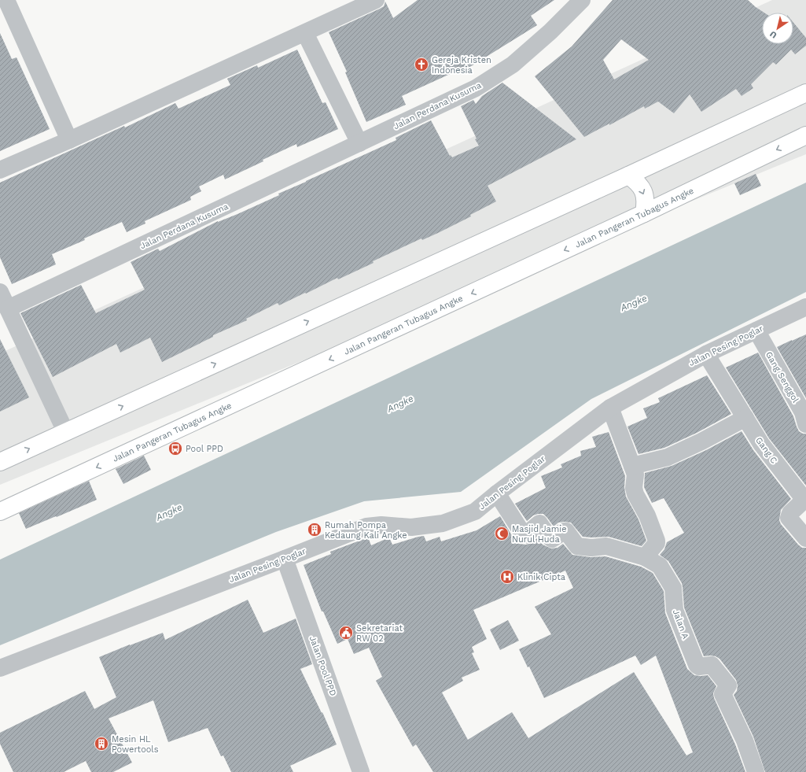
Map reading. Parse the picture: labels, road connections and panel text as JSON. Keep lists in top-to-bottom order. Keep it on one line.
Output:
{"streets":{"main road":["Jalan Pangeran Tubagus Angke"],"street":["Jalan Perdana Kusuma","Jalan Pesing Poglar","Gang Senggol","Gang C","Jalan A","Jalan Pool PPD"]},"crossings":[["Jalan Pesing Poglar","Gang Senggol"],["Jalan Pesing Poglar","Gang C"],["Jalan Pesing Poglar","Jalan A"],["Jalan Pesing Poglar","Jalan Pool PPD"]],"water":["Angke"],"places":{"church":["Gereja Kristen Indonesia"],"bus stop":["Pool PPD"],"building":["Rumah Pompa Kedaung Kali Angke","Mesin HL Powertools"],"mosque":["Masjid Jamie Nurul Huda"],"hospital":["Klinik Cipta"],"public building":["Sekretariat RW 02"]},"north":"bottom left"}
